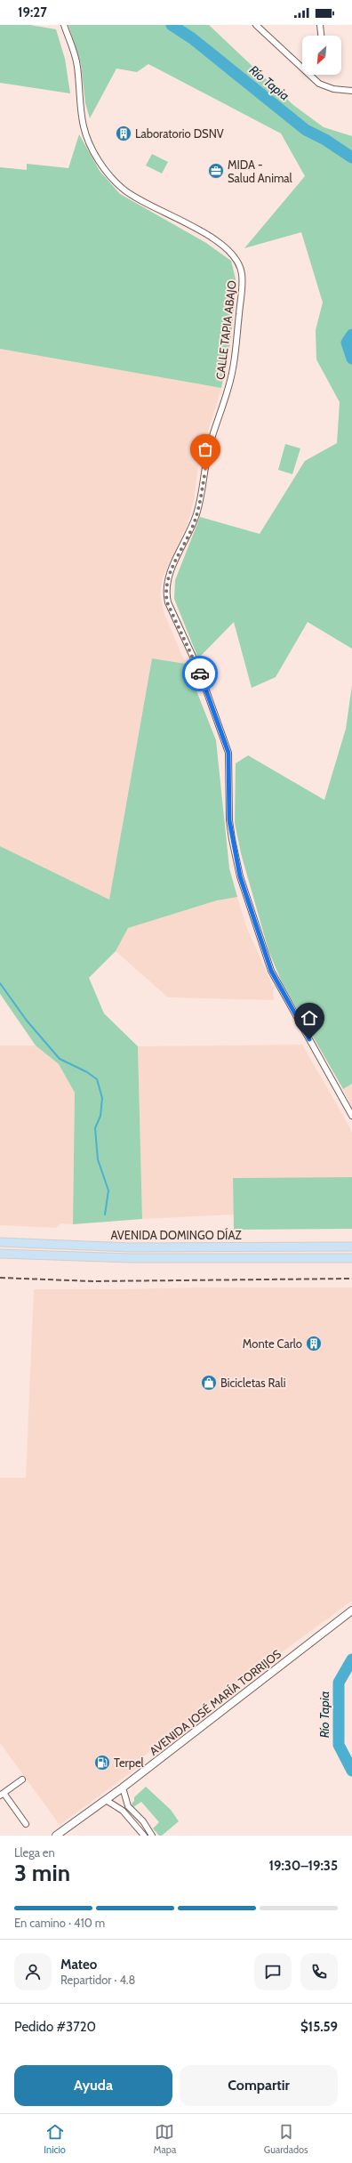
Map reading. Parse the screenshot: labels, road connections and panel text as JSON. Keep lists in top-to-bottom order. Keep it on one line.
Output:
{"streets":{"main road":["AVENIDA DOMINGO DÍAZ","AVENIDA JOSÉ MARÍA TORRIJOS"],"street":["CALLE TAPIA ABAJO"]},"water":["Río Tapia"],"places":{"building":["Laboratorio DSNV","Monte Carlo"],"office":["MIDA - Salud Animal"],"shop":["Bicicletas Rali"],"fuel station":["Terpel"]},"north":"bottom left","page":{"status":"19:27","heading":["3 min","Llega en","19:30–19:35"],"panel":["Mateo","Repartidor · 4.8","Pedido #3720","$15.59"],"bar":"En camino · 410 m","buttons":["Ayuda","Compartir"],"tabs":["Inicio","Mapa","Guardados"]}}
